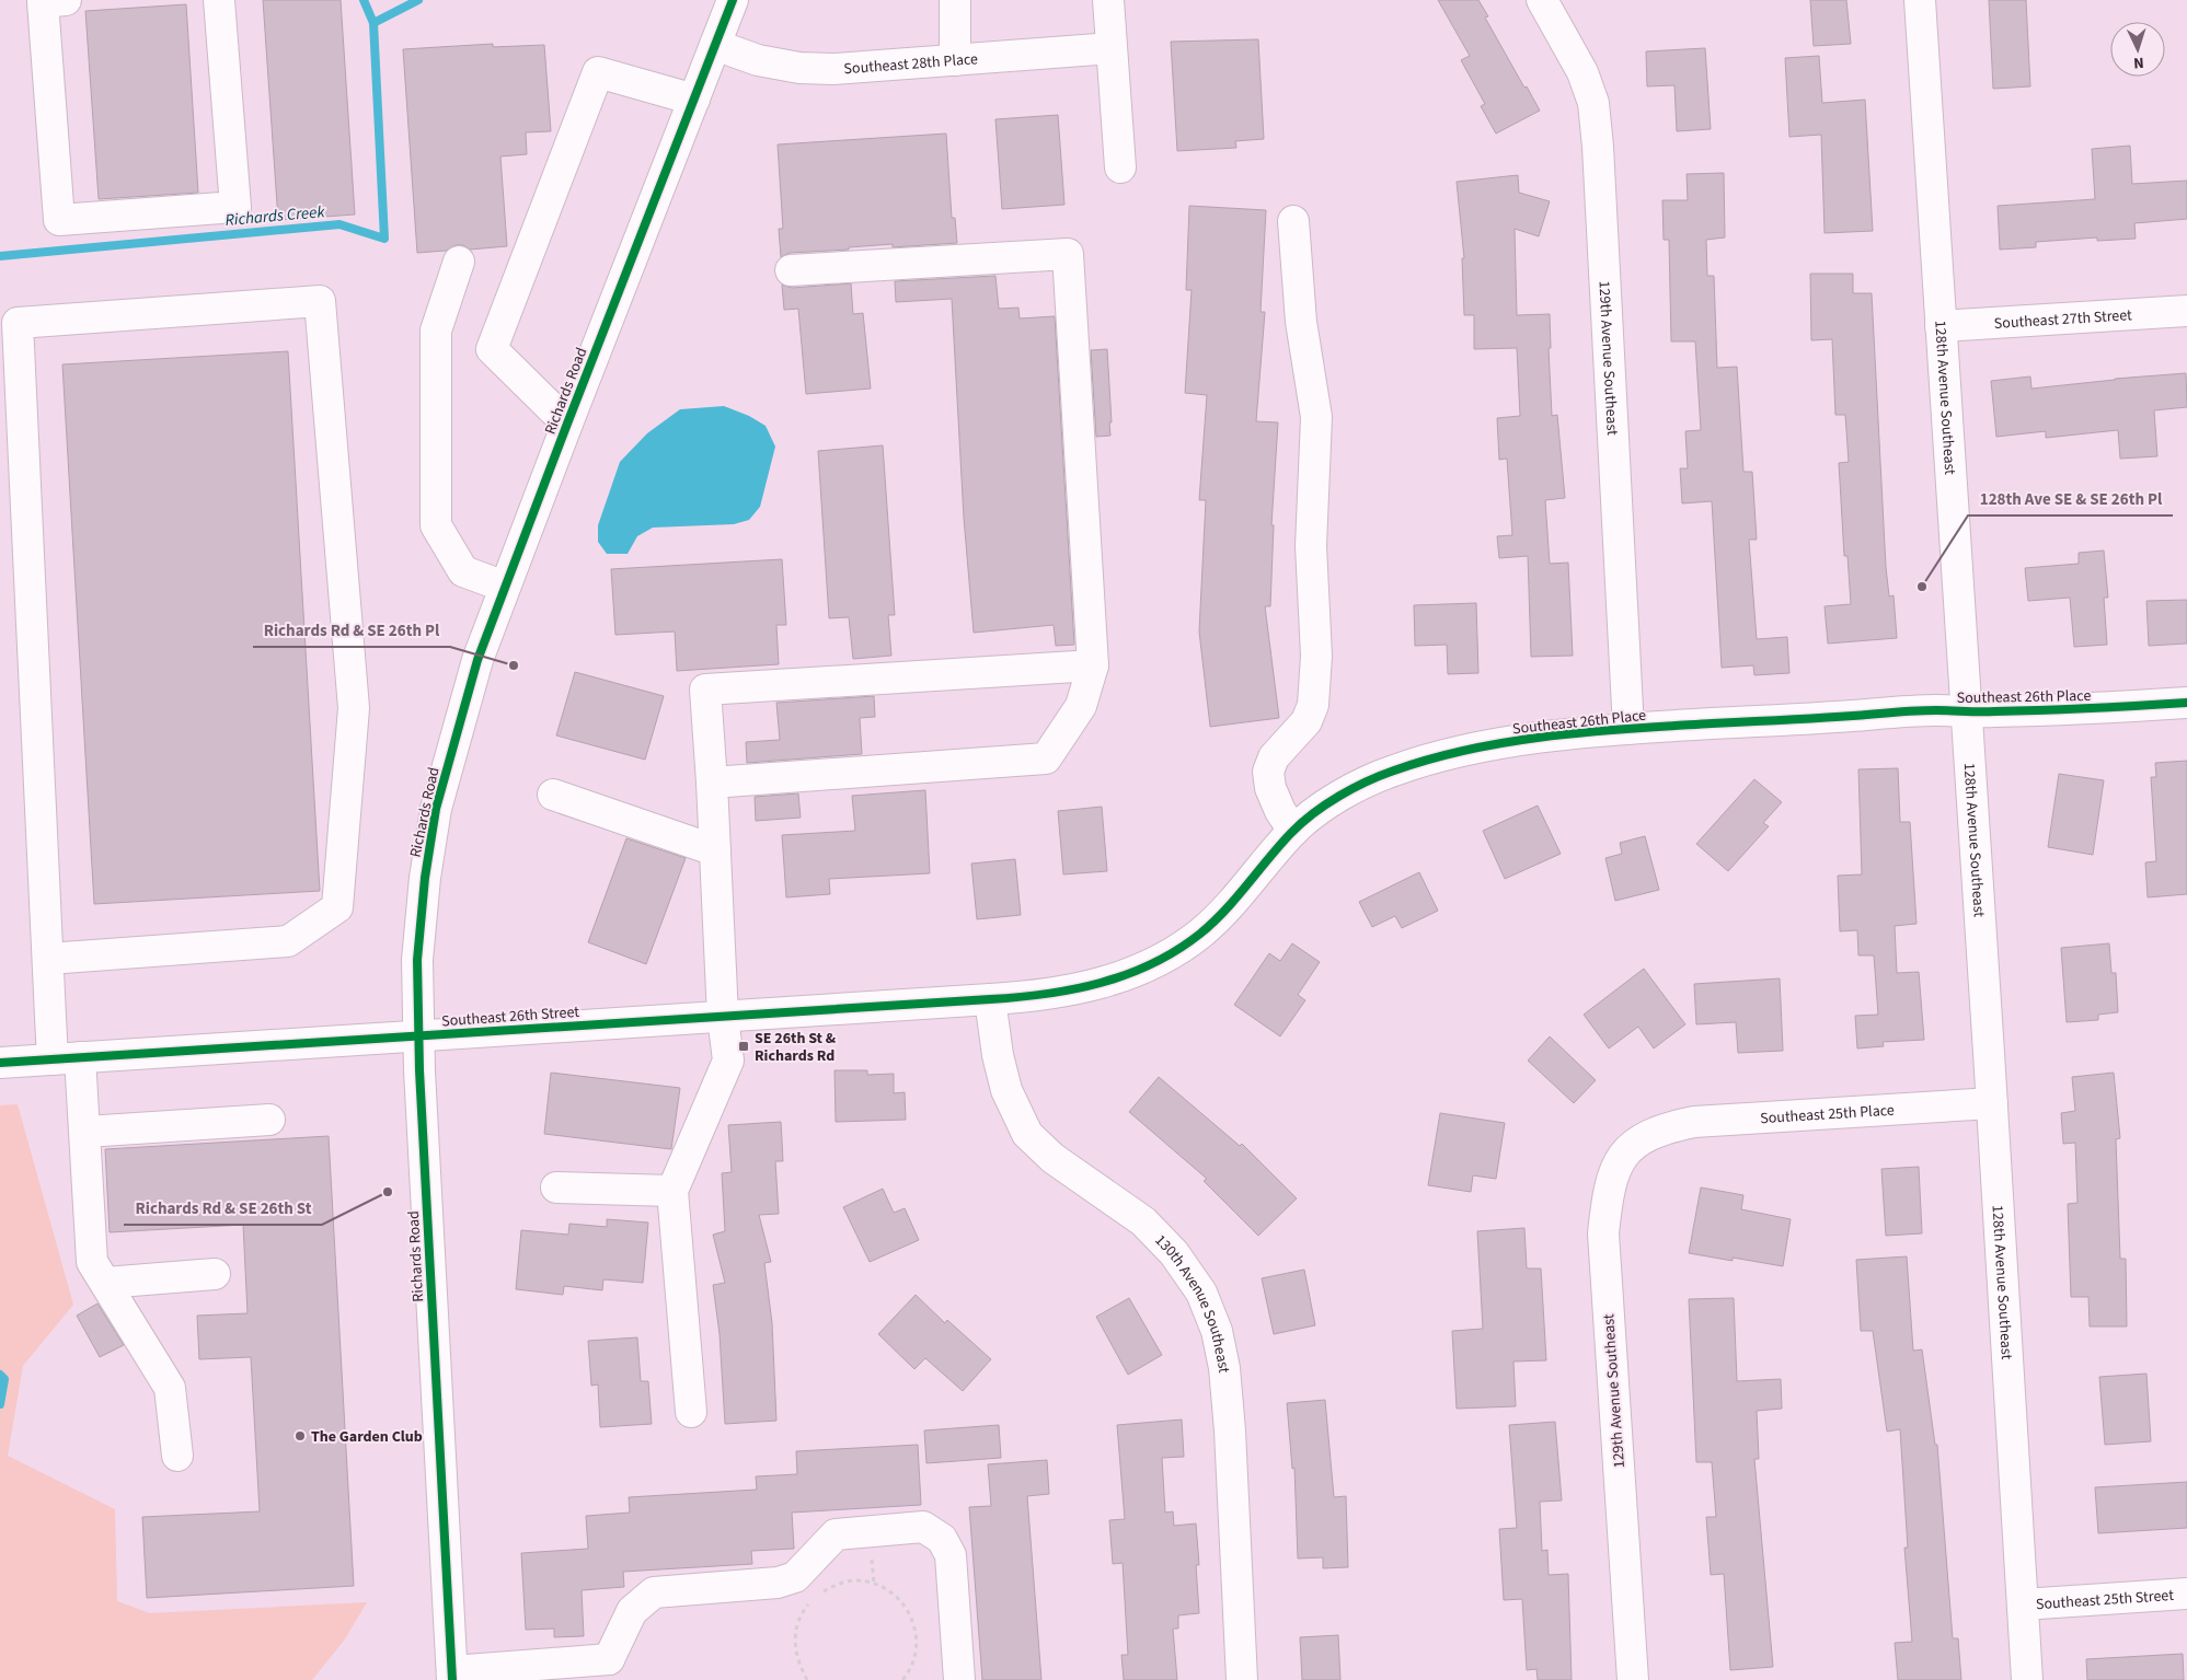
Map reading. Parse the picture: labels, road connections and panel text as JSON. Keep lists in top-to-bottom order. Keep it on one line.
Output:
{"streets":{"street":["Southeast 28th Place","Southeast 27th Street","129th Avenue Southeast","Richards Road","128th Avenue Southeast","Southeast 26th Place","Southeast 26th Street","Southeast 25th Place","130th Avenue Southeast","Southeast 25th Street"]},"crossings":[["Southeast 28th Place","Richards Road"],["Southeast 27th Street","128th Avenue Southeast"],["129th Avenue Southeast","Southeast 26th Place"],["129th Avenue Southeast","Southeast 25th Place"],["Richards Road","Southeast 26th Street"],["128th Avenue Southeast","Southeast 26th Place"],["128th Avenue Southeast","Southeast 25th Place"],["128th Avenue Southeast","Southeast 25th Street"],["Southeast 26th Place","Southeast 26th Street"],["Southeast 26th Place","130th Avenue Southeast"],["Southeast 26th Street","130th Avenue Southeast"]],"water":["Richards Creek"],"places":{"other":["128th Ave SE & SE 26th Pl","Richards Rd & SE 26th Pl","Richards Rd & SE 26th St","The Garden Club"],"transit":["SE 26th St & Richards Rd"]},"north":"bottom"}
